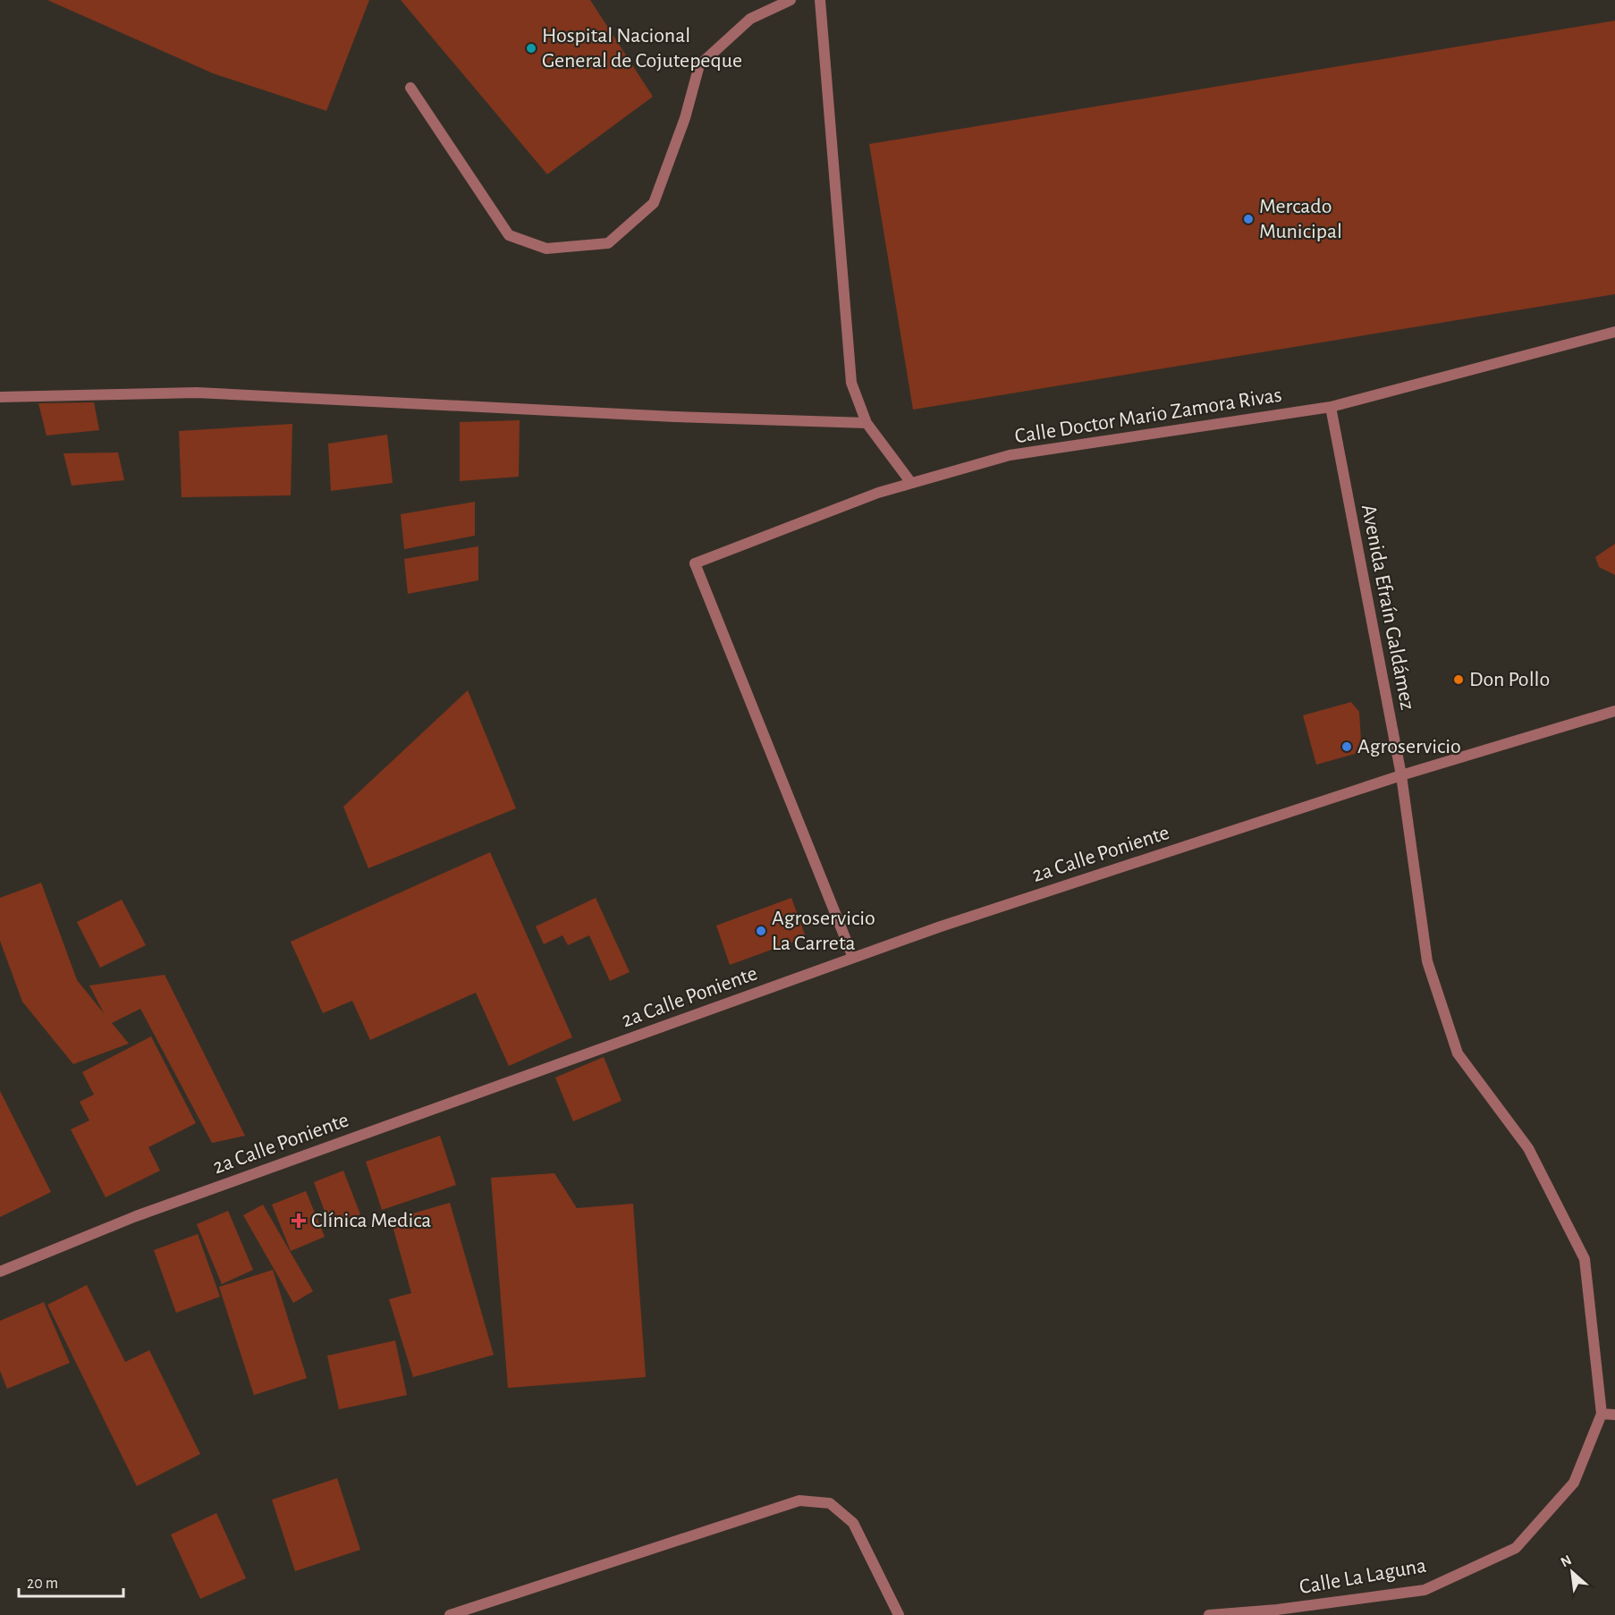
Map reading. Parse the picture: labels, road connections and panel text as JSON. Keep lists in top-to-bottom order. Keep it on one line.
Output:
{"streets":{"street":["Calle Doctor Mario Zamora Rivas","Avenida Efraín Galdámez","2a Calle Poniente","Calle La Laguna"]},"crossings":[["Calle Doctor Mario Zamora Rivas","Avenida Efraín Galdámez"],["Calle Doctor Mario Zamora Rivas","2a Calle Poniente"],["Avenida Efraín Galdámez","2a Calle Poniente"],["Avenida Efraín Galdámez","Calle La Laguna"]],"places":{"other":["Hospital Nacional General de Cojutepeque","Mercado Municipal","Don Pollo","Agroservicio","Agroservicio La Carreta"],"health":["Clínica Medica"]},"scale_bar":"20 m","north":"top left"}
